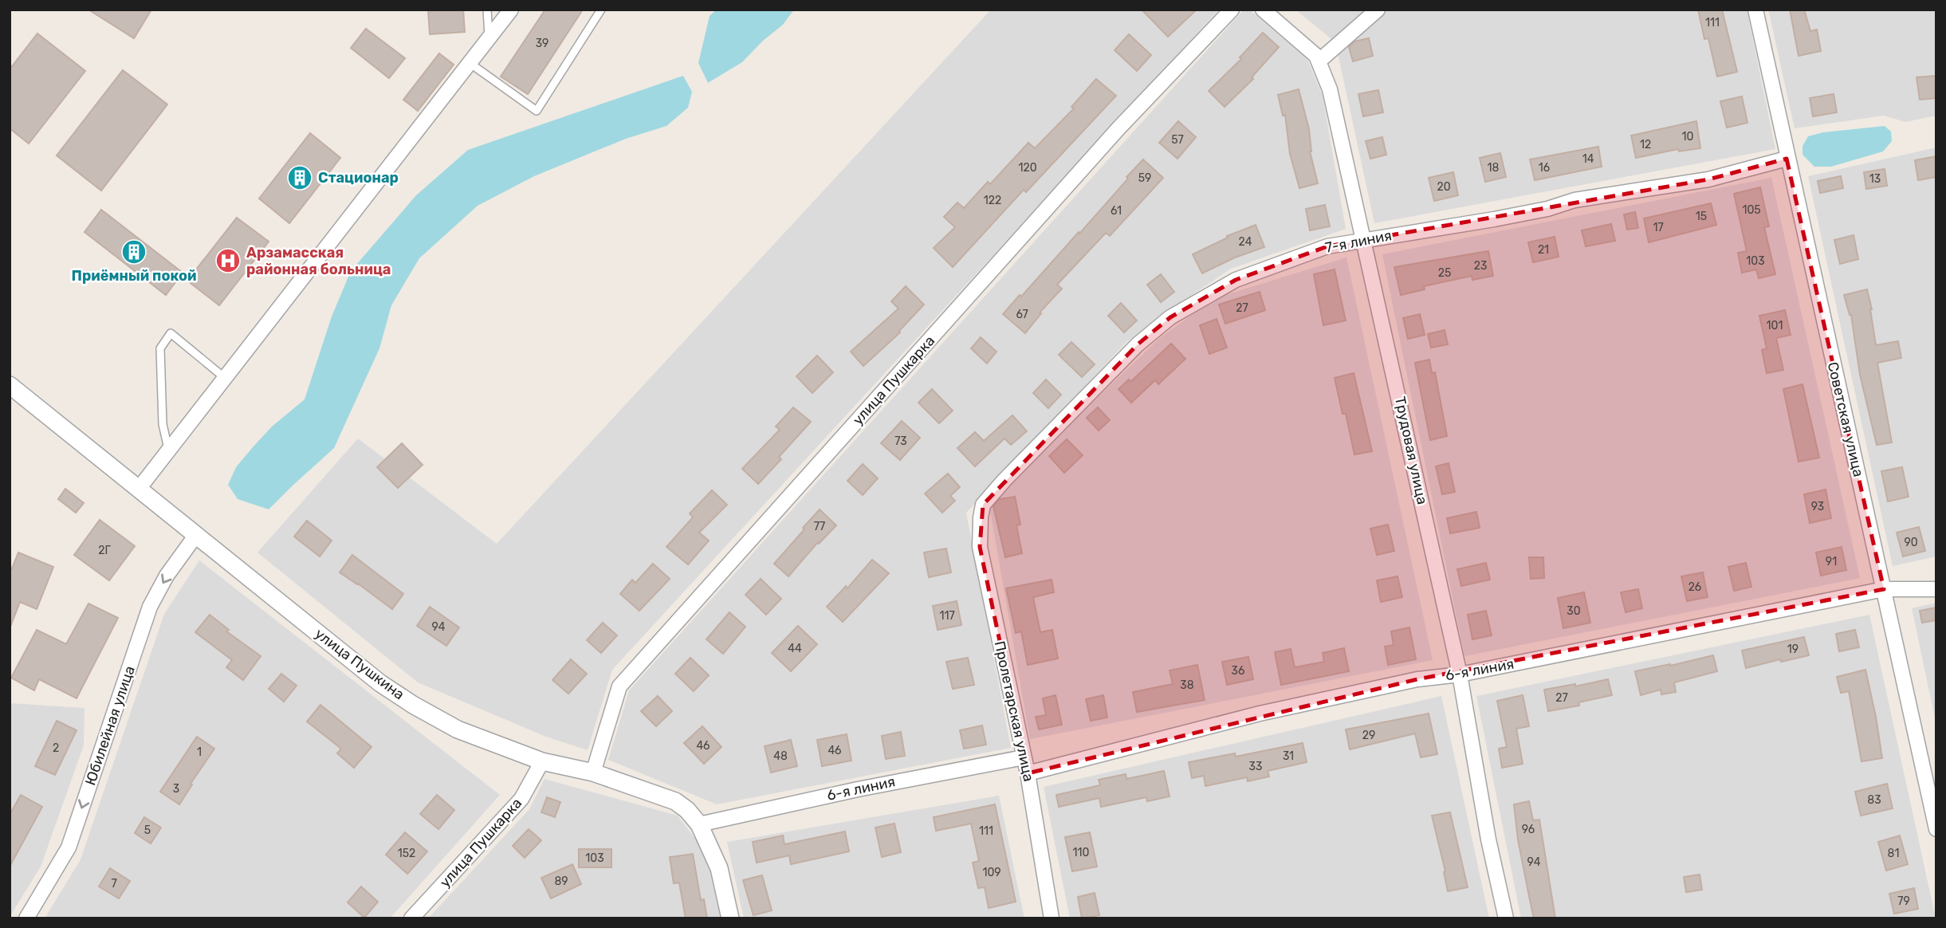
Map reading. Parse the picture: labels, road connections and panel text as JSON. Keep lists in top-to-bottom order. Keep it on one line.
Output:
{"streets":{"street":["7-я линия","улица Пушкарка","Советская улица","Трудовая улица","улица Пушкина","6-я линия","Пролетарская улица","Юбилейная улица"]},"crossings":[["7-я линия","Советская улица"],["7-я линия","Трудовая улица"],["7-я линия","Пролетарская улица"],["улица Пушкарка","улица Пушкина"],["Советская улица","6-я линия"],["Трудовая улица","6-я линия"],["улица Пушкина","6-я линия"],["улица Пушкина","Юбилейная улица"],["6-я линия","Пролетарская улица"]],"one_way":["Юбилейная улица"],"places":{"building":["Стационар","Приёмный покой"],"hospital":["Арзамасская районная больница"]},"house_numbers":["111","39","10","57","12","14","120","18","16","59","13","20","122","105","61","15","17","24","21","103","23","25","27","67","101","73","93","77","90","2Г","91","26","30","117","94","44","19","36","38","27","29","46","2","46","1","48","31","33","3","83","96","5","111","110","152","81","103","94","109","89","7","79"]}
